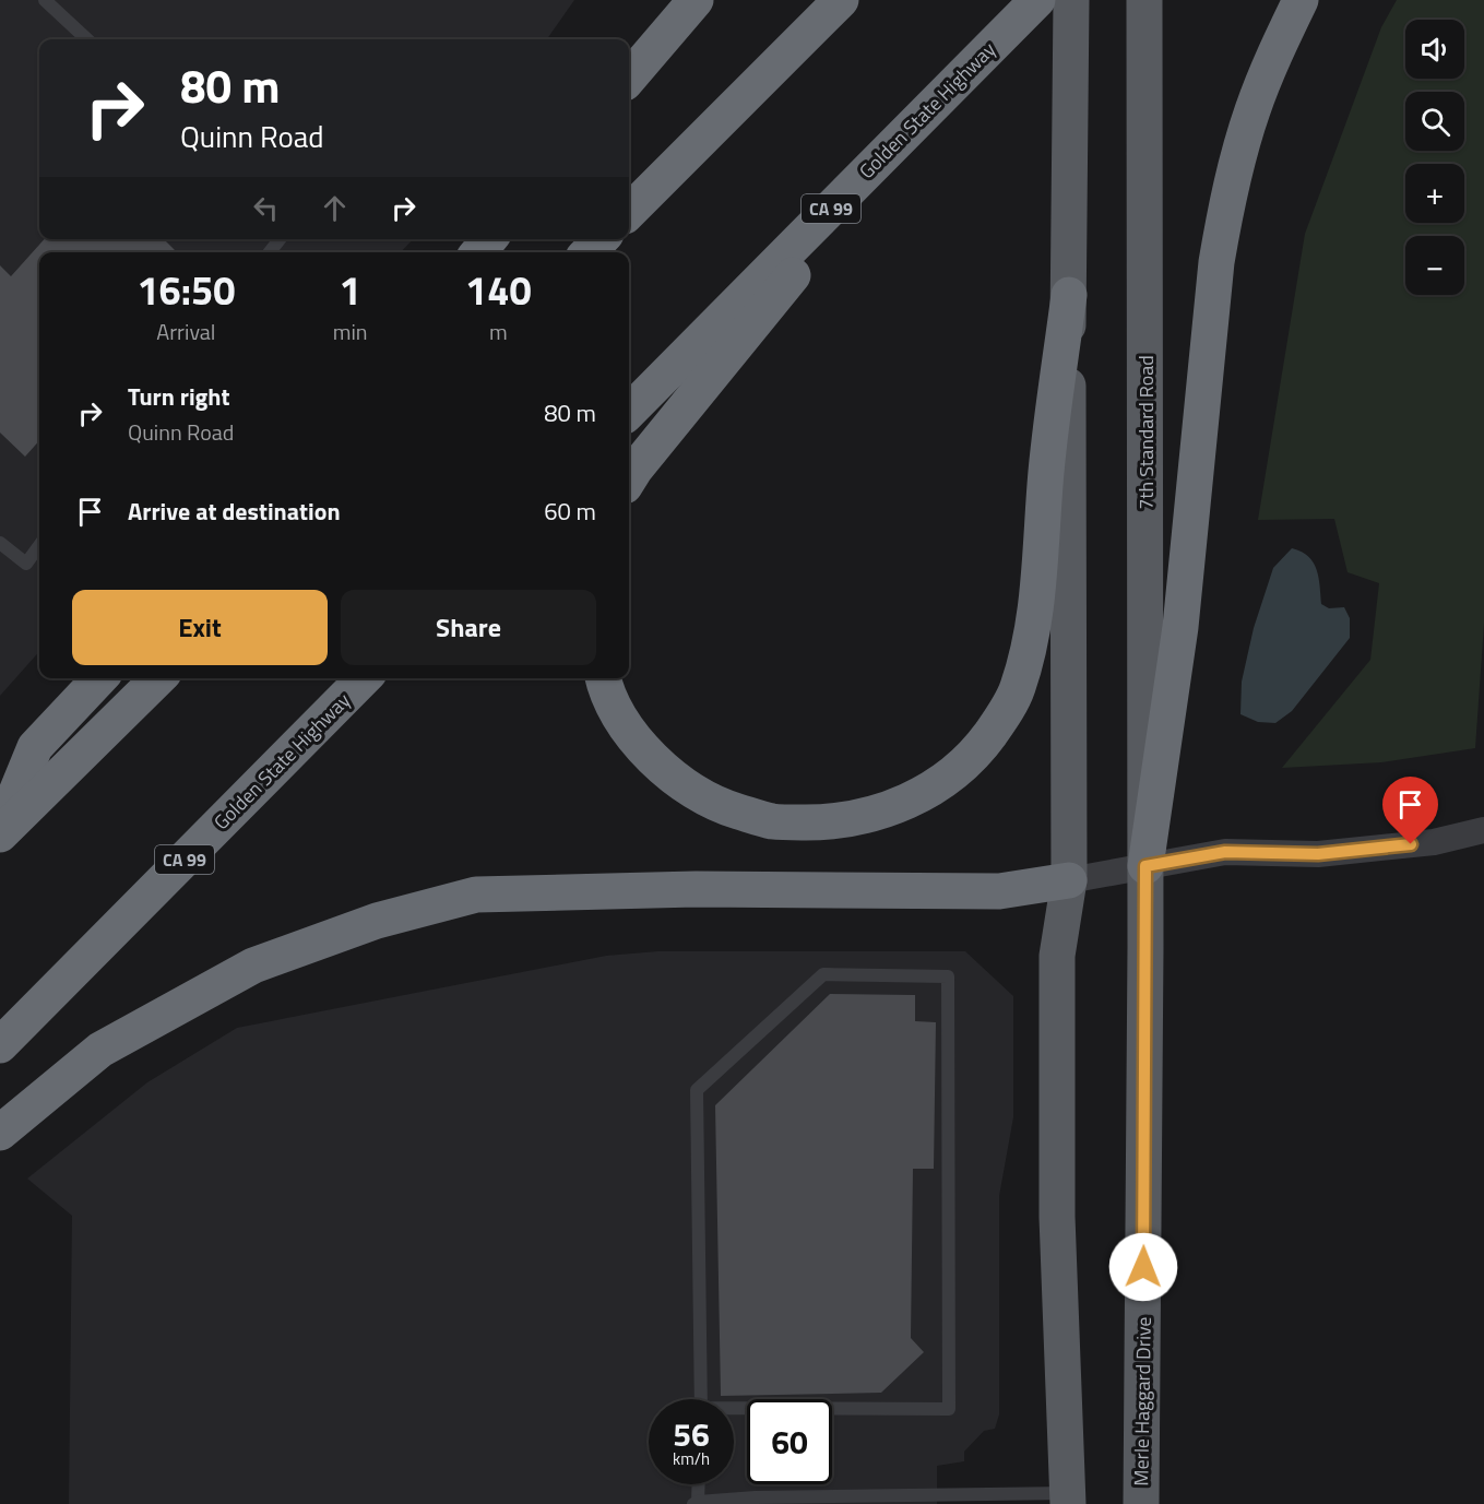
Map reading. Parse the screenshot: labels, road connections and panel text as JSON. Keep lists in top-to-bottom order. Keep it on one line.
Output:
{"streets":{"highway":["Golden State Highway","CA 99"],"main road":["7th Standard Road","Merle Haggard Drive"]},"crossings":[["7th Standard Road","Merle Haggard Drive"]],"page":{"map_buttons":["+","−"],"turn":["80 m","Quinn Road"],"eta":["16:50","Arrival","1","min","140","m"],"list":[{"name":"Turn right","note":"Quinn Road","value":"80 m"},{"name":"Arrive at destination","value":"60 m"}],"buttons":["Exit","Share"],"speed":"56 km/h","limit":"60"}}
